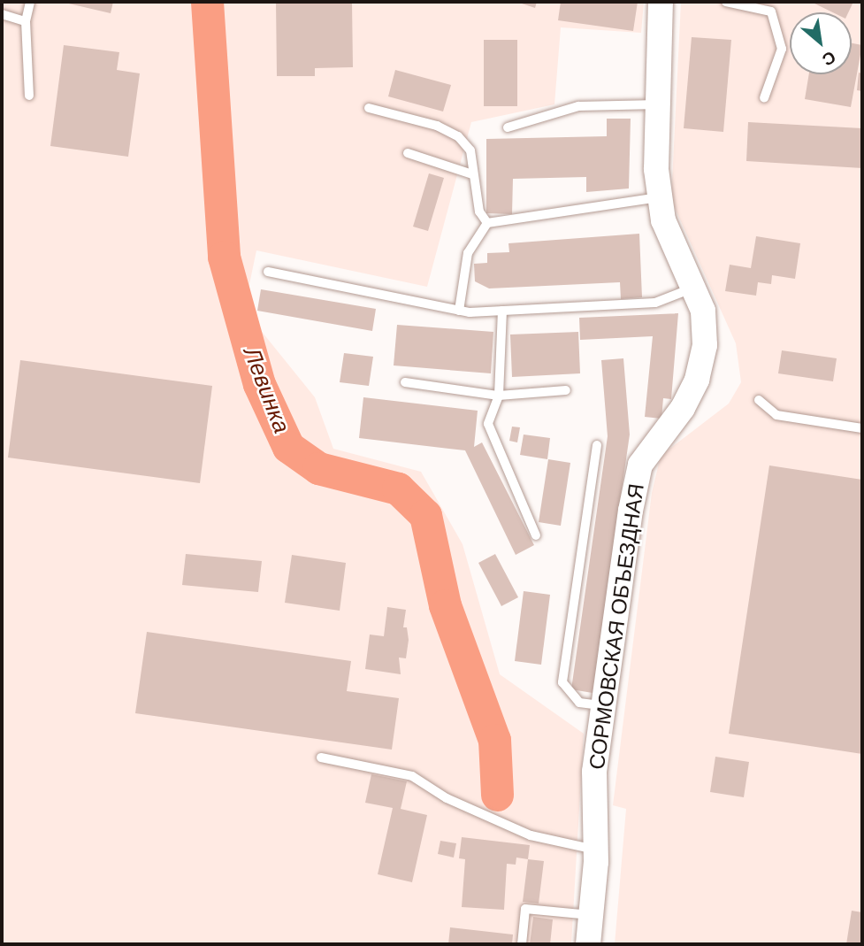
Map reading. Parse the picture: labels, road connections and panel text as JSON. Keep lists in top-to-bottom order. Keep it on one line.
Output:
{"streets":{"street":["СОРМОВСКАЯ ОБЪЕЗДНАЯ"]},"water":["Левинка"],"north":"bottom right"}
